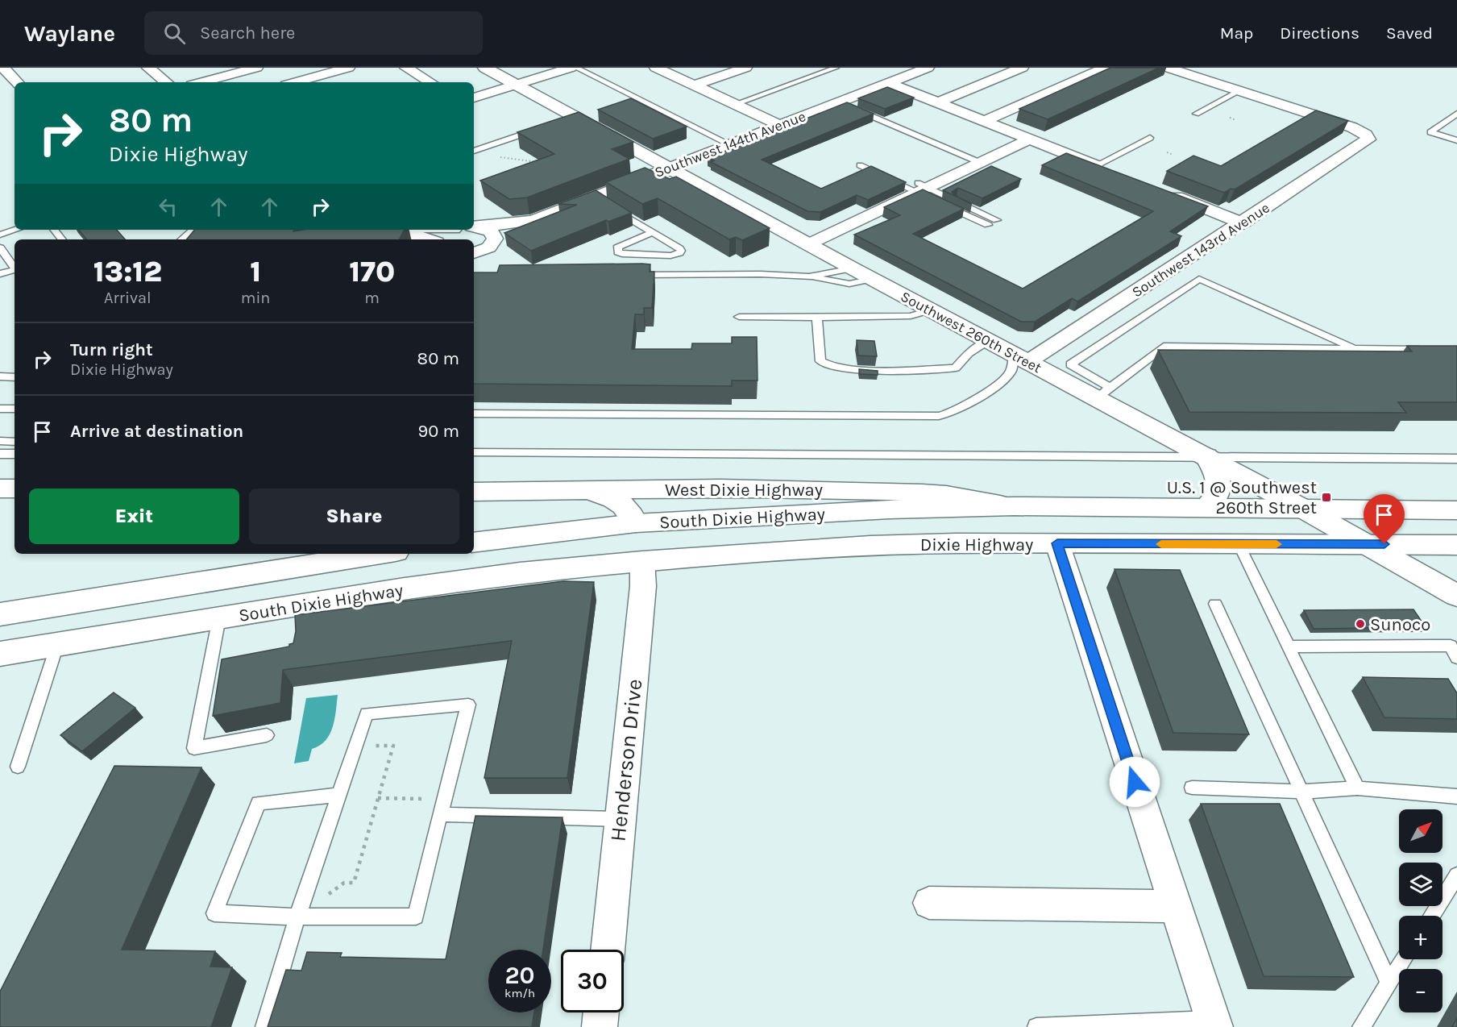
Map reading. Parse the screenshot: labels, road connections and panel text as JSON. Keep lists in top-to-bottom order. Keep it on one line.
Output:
{"streets":{"main road":["Southwest 260th Street","West Dixie Highway","South Dixie Highway","Dixie Highway"],"street":["Southwest 144th Avenue","Southwest 143rd Avenue","Henderson Drive"]},"crossings":[["Southwest 144th Avenue","Southwest 260th Street"],["Southwest 143rd Avenue","Southwest 260th Street"],["Southwest 260th Street","Dixie Highway"],["West Dixie Highway","South Dixie Highway"],["West Dixie Highway","Dixie Highway"],["South Dixie Highway","Dixie Highway"],["South Dixie Highway","Henderson Drive"],["Dixie Highway","Henderson Drive"]],"places":{"transit":["U.S. 1 @ Southwest 260th Street"],"other":["Sunoco"]},"north":"top right","page":{"header":"Waylane","search":"Search here","nav":["Map","Directions","Saved"],"turn":["80 m","Dixie Highway"],"eta":["13:12","Arrival","1","min","170","m"],"list":[{"name":"Turn right","note":"Dixie Highway","value":"80 m"},{"name":"Arrive at destination","value":"90 m"}],"buttons":["Exit","Share"],"map_buttons":["+","−"],"speed":"20 km/h","limit":"30"}}
